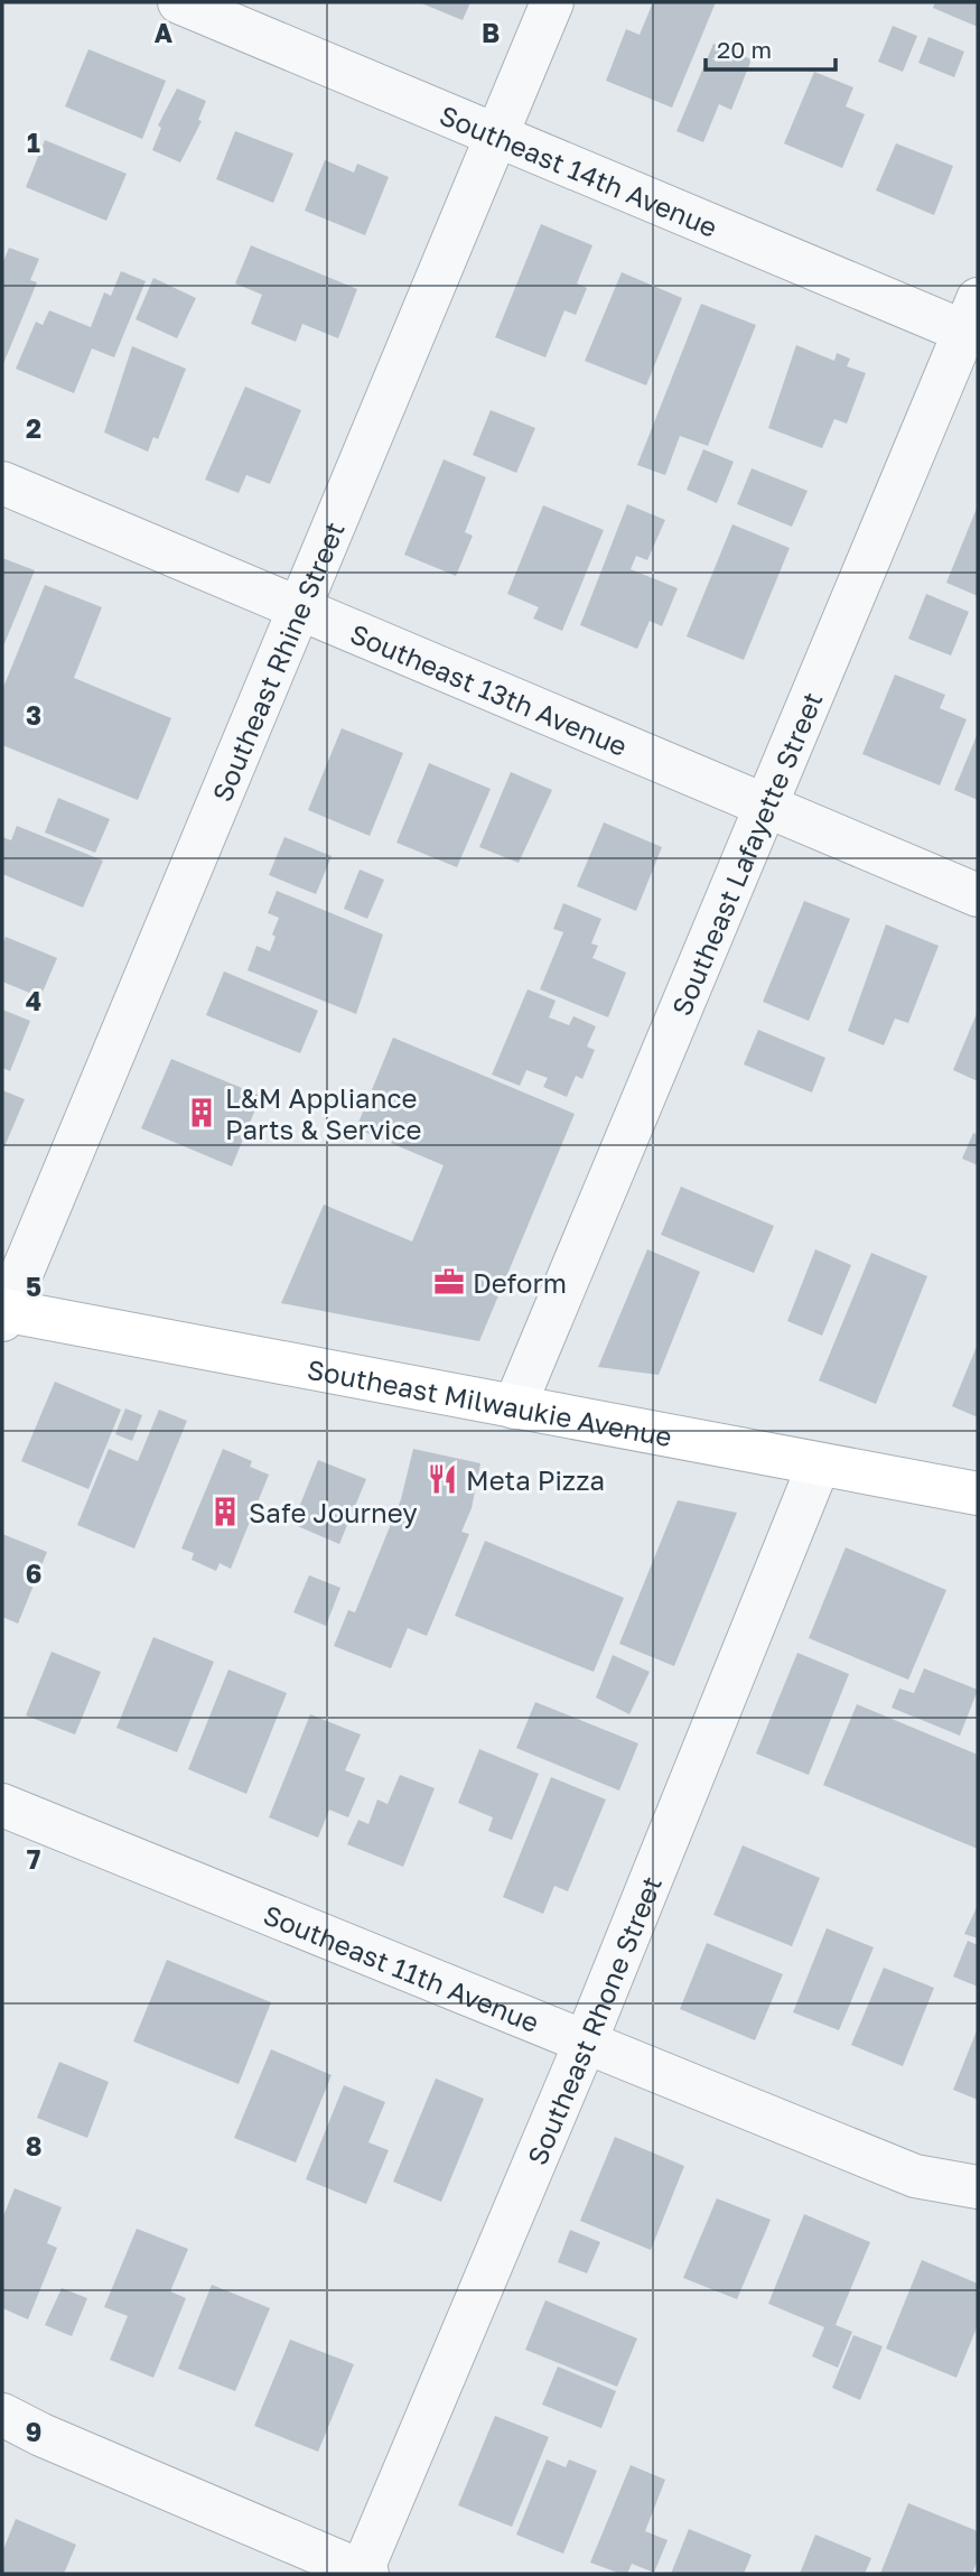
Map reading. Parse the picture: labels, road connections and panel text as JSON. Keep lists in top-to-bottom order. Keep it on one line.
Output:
{"streets":{"main road":["Southeast Milwaukie Avenue"],"street":["Southeast 14th Avenue","Southeast Rhine Street","Southeast 13th Avenue","Southeast Lafayette Street","Southeast 11th Avenue","Southeast Rhone Street"]},"crossings":[["Southeast 14th Avenue","Southeast Rhine Street"],["Southeast 14th Avenue","Southeast Lafayette Street"],["Southeast Rhine Street","Southeast 13th Avenue"],["Southeast Rhine Street","Southeast Milwaukie Avenue"],["Southeast 13th Avenue","Southeast Lafayette Street"],["Southeast Lafayette Street","Southeast Milwaukie Avenue"],["Southeast Milwaukie Avenue","Southeast Rhone Street"],["Southeast 11th Avenue","Southeast Rhone Street"]],"places":{"building":["L&M Appliance Parts & Service","Safe Journey"],"office":["Deform"],"restaurant":["Meta Pizza"]},"scale_bar":"20 m","grid":{"columns":["A","B"],"rows":["1","2","3","4","5","6","7","8","9"]}}
